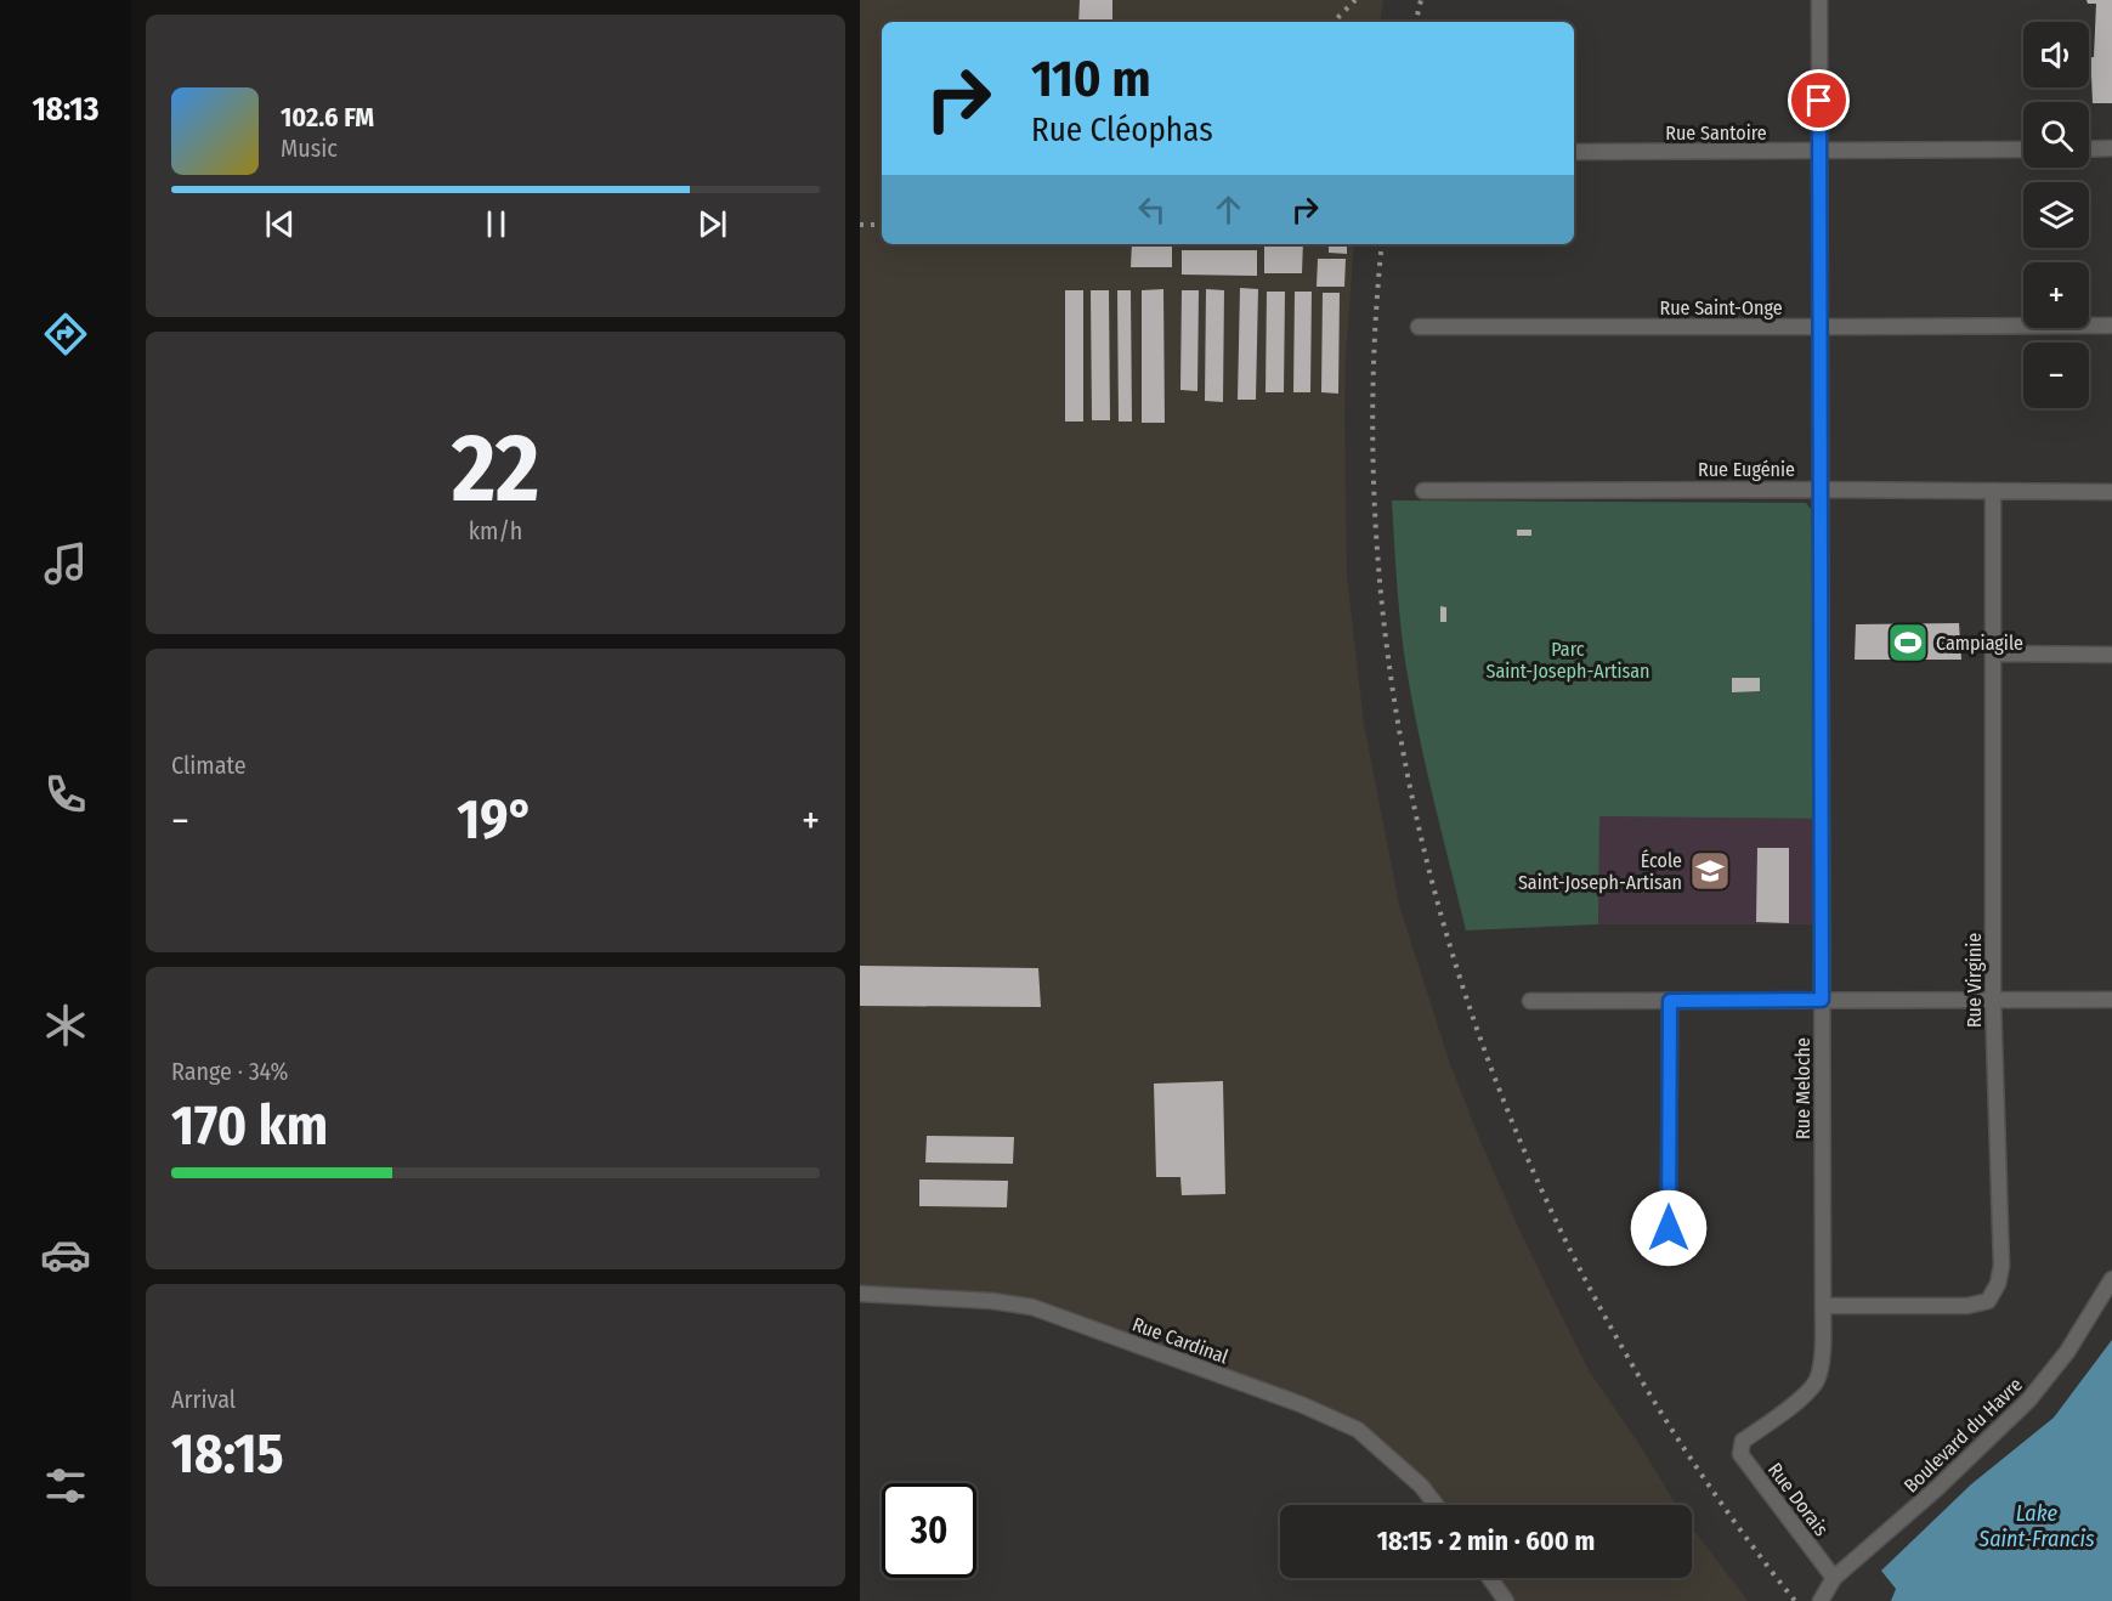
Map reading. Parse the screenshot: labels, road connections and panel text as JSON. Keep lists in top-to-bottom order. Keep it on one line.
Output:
{"streets":{"street":["Rue Santoire","Rue Saint-Onge","Rue Eugénie","Rue Virginie","Rue Meloche","Rue Cardinal","Boulevard du Havre","Rue Dorais"]},"crossings":[["Rue Santoire","Rue Meloche"],["Rue Saint-Onge","Rue Meloche"],["Rue Eugénie","Rue Virginie"],["Rue Eugénie","Rue Meloche"],["Rue Virginie","Rue Meloche"],["Rue Meloche","Rue Dorais"],["Boulevard du Havre","Rue Dorais"]],"water":["Lake Saint-Francis"],"parks":["Parc Saint-Joseph-Artisan"],"places":{"sports":["Campiagile"],"school or university":["École Saint-Joseph-Artisan"]},"page":{"tabs":"18:13","map_buttons":["+","−"],"turn":["110 m","Rue Cléophas"],"song":["102.6 FM","Music"],"tile":[["22","km/h"],"Climate",["Range · 34%","170 km"],["Arrival","18:15"]],"heat":["−","19°","+"],"limit":"30","trip":"18:15 · 2 min · 600 m"}}
